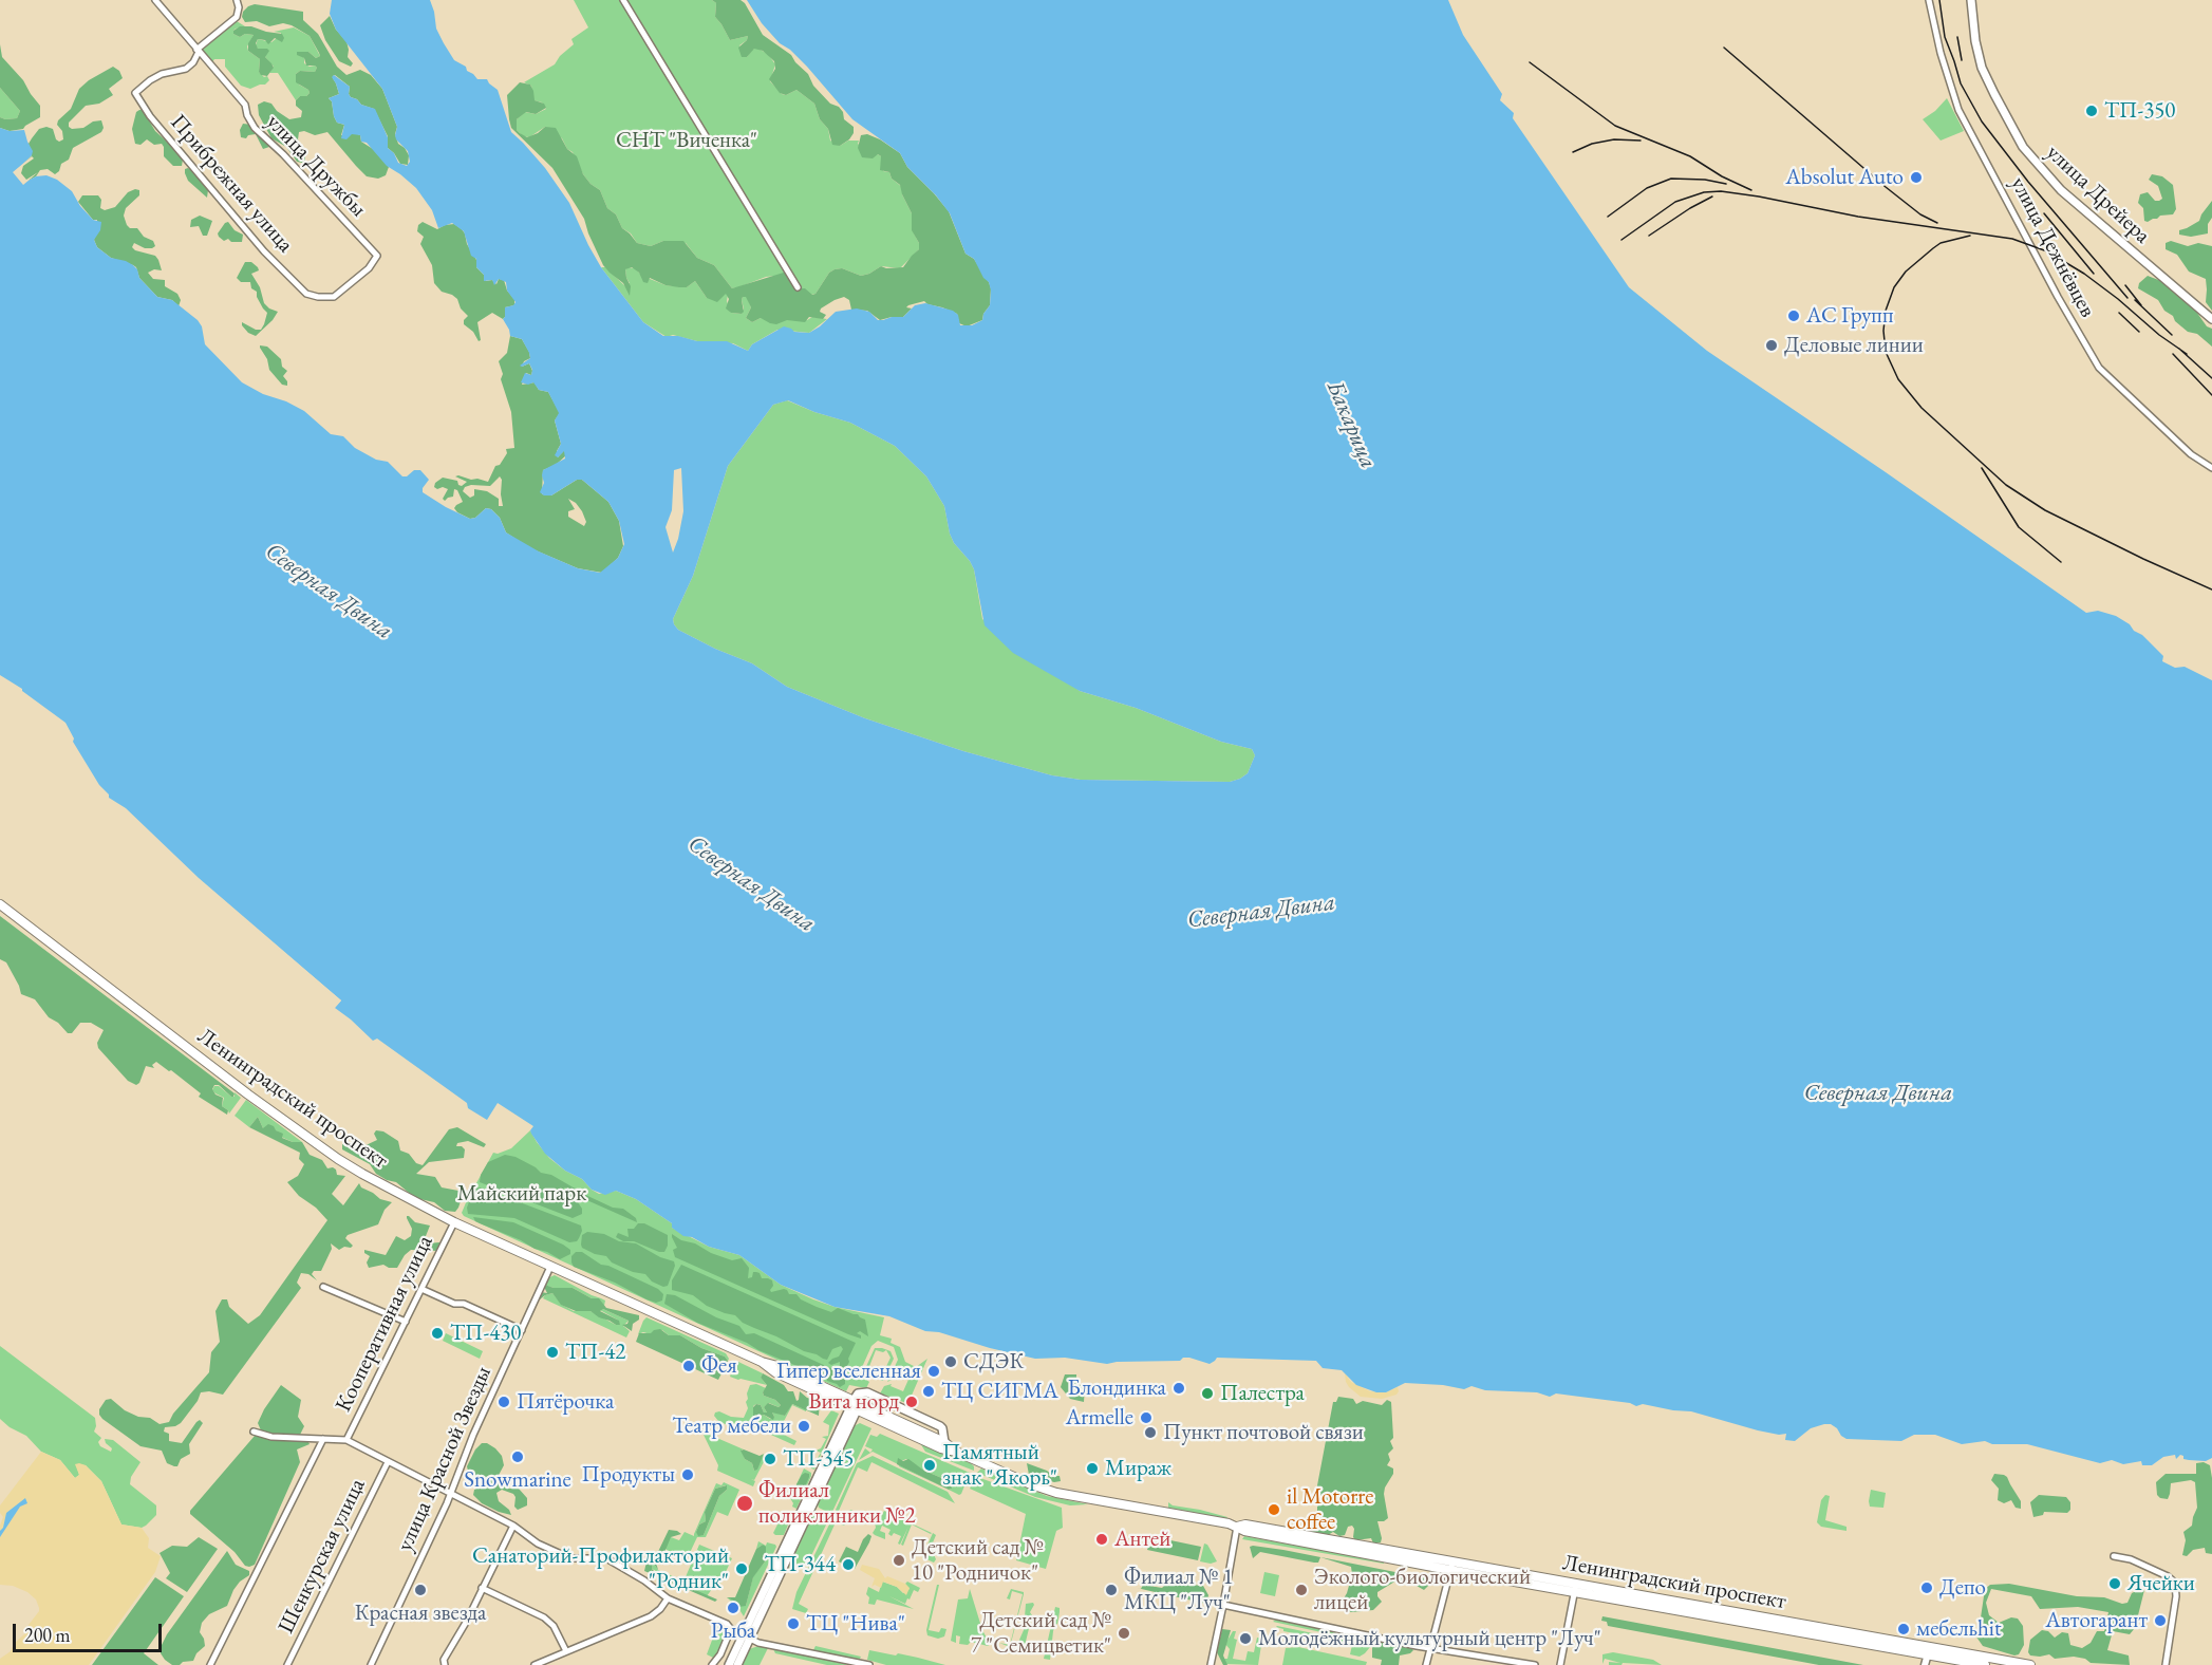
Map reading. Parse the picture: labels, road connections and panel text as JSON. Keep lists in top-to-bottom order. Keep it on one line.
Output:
{"streets":{"main road":["улица Дрейера","Ленинградский проспект"],"street":["улица Дружбы","Прибрежная улица","улица Дежнёвцев","Кооперативная улица","улица Красной Звезды","Шенкурская улица"]},"crossings":[["улица Дружбы","Прибрежная улица"],["Ленинградский проспект","Кооперативная улица"],["Ленинградский проспект","улица Красной Звезды"]],"water":["Бакарица","Северная Двина"],"parks":["СНТ \"Виченка\"","Майский парк"],"places":["ТП-350","Absolut Auto","АС Групп","Деловые линии","ТП-430","ТП-42","СДЭК","Фея","Гипер вселенная","Блондинка","ТЦ СИГМА","Палестра","Пятёрочка","Вита норд","Armelle","Театр мебели","Пункт почтовой связи","Snowmarine","ТП-345","Памятный знак \"Якорь\"","Мираж","Продукты","Филиал поликлиники №2","il Motorre coffee","Антей","Детский сад № 10 \"Родничок\"","ТП-344","Санаторий-Профилакторий \"Родник\"","Ячейки","Депо","Красная звезда","Филиал № 1 МКЦ \"Луч\"","Эколого-биологический лицей","Рыба","Автогарант","ТЦ \"Нива\"","мебельhit","Детский сад № 7 \"Семицветик\"","Молодёжный культурный центр \"Луч\""],"scale_bar":"200 m"}
